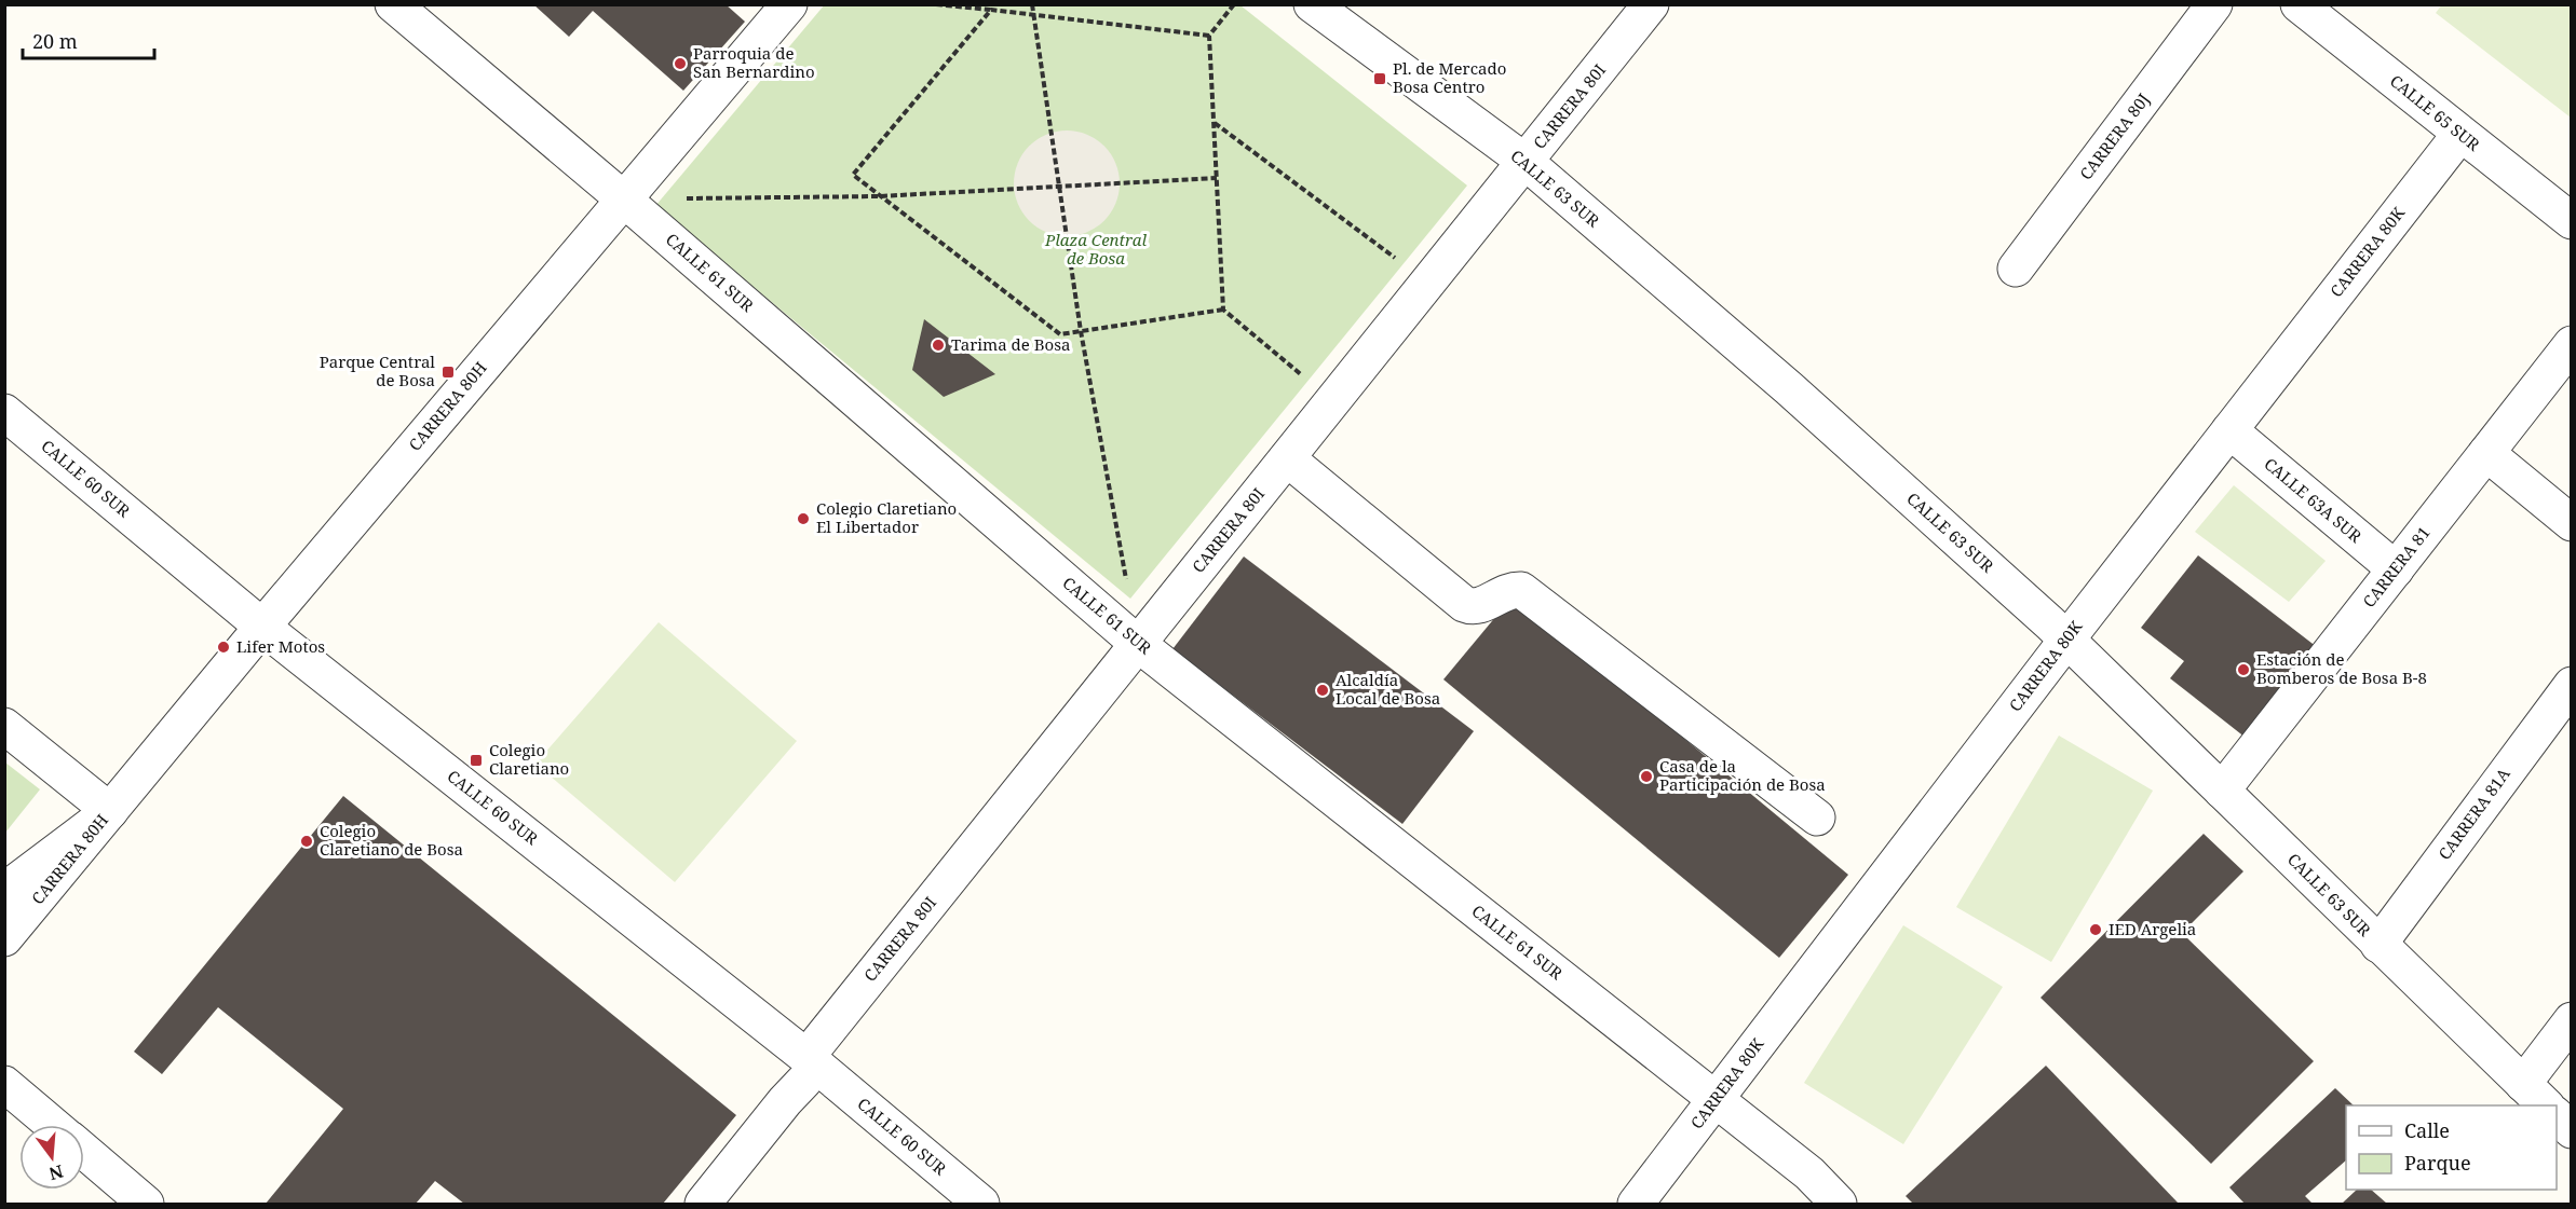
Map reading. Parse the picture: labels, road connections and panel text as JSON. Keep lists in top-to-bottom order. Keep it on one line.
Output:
{"streets":{"street":["CARRERA 80I","CALLE 65 SUR","CARRERA 80J","CALLE 63 SUR","CARRERA 80K","CALLE 61 SUR","CARRERA 80H","CALLE 60 SUR","CALLE 63A SUR","CARRERA 81","CARRERA 81A"]},"crossings":[["CARRERA 80I","CALLE 63 SUR"],["CARRERA 80I","CALLE 61 SUR"],["CARRERA 80I","CALLE 60 SUR"],["CALLE 65 SUR","CARRERA 80K"],["CALLE 63 SUR","CARRERA 80K"],["CALLE 63 SUR","CARRERA 81"],["CALLE 63 SUR","CARRERA 81A"],["CARRERA 80K","CALLE 61 SUR"],["CARRERA 80K","CALLE 63A SUR"],["CALLE 61 SUR","CARRERA 80H"],["CARRERA 80H","CALLE 60 SUR"],["CALLE 63A SUR","CARRERA 81"]],"parks":["Plaza Central de Bosa"],"places":{"other":["Parroquia de San Bernardino","Tarima de Bosa","Colegio Claretiano El Libertador","Lifer Motos","Estación de Bomberos de Bosa B-8","Alcaldía Local de Bosa","Casa de la Participación de Bosa","Colegio Claretiano de Bosa","IED Argelia"],"transit":["Pl. de Mercado Bosa Centro","Parque Central de Bosa","Colegio Claretiano"]},"legend":["Calle","Parque"],"scale_bar":"20 m","north":"bottom"}
